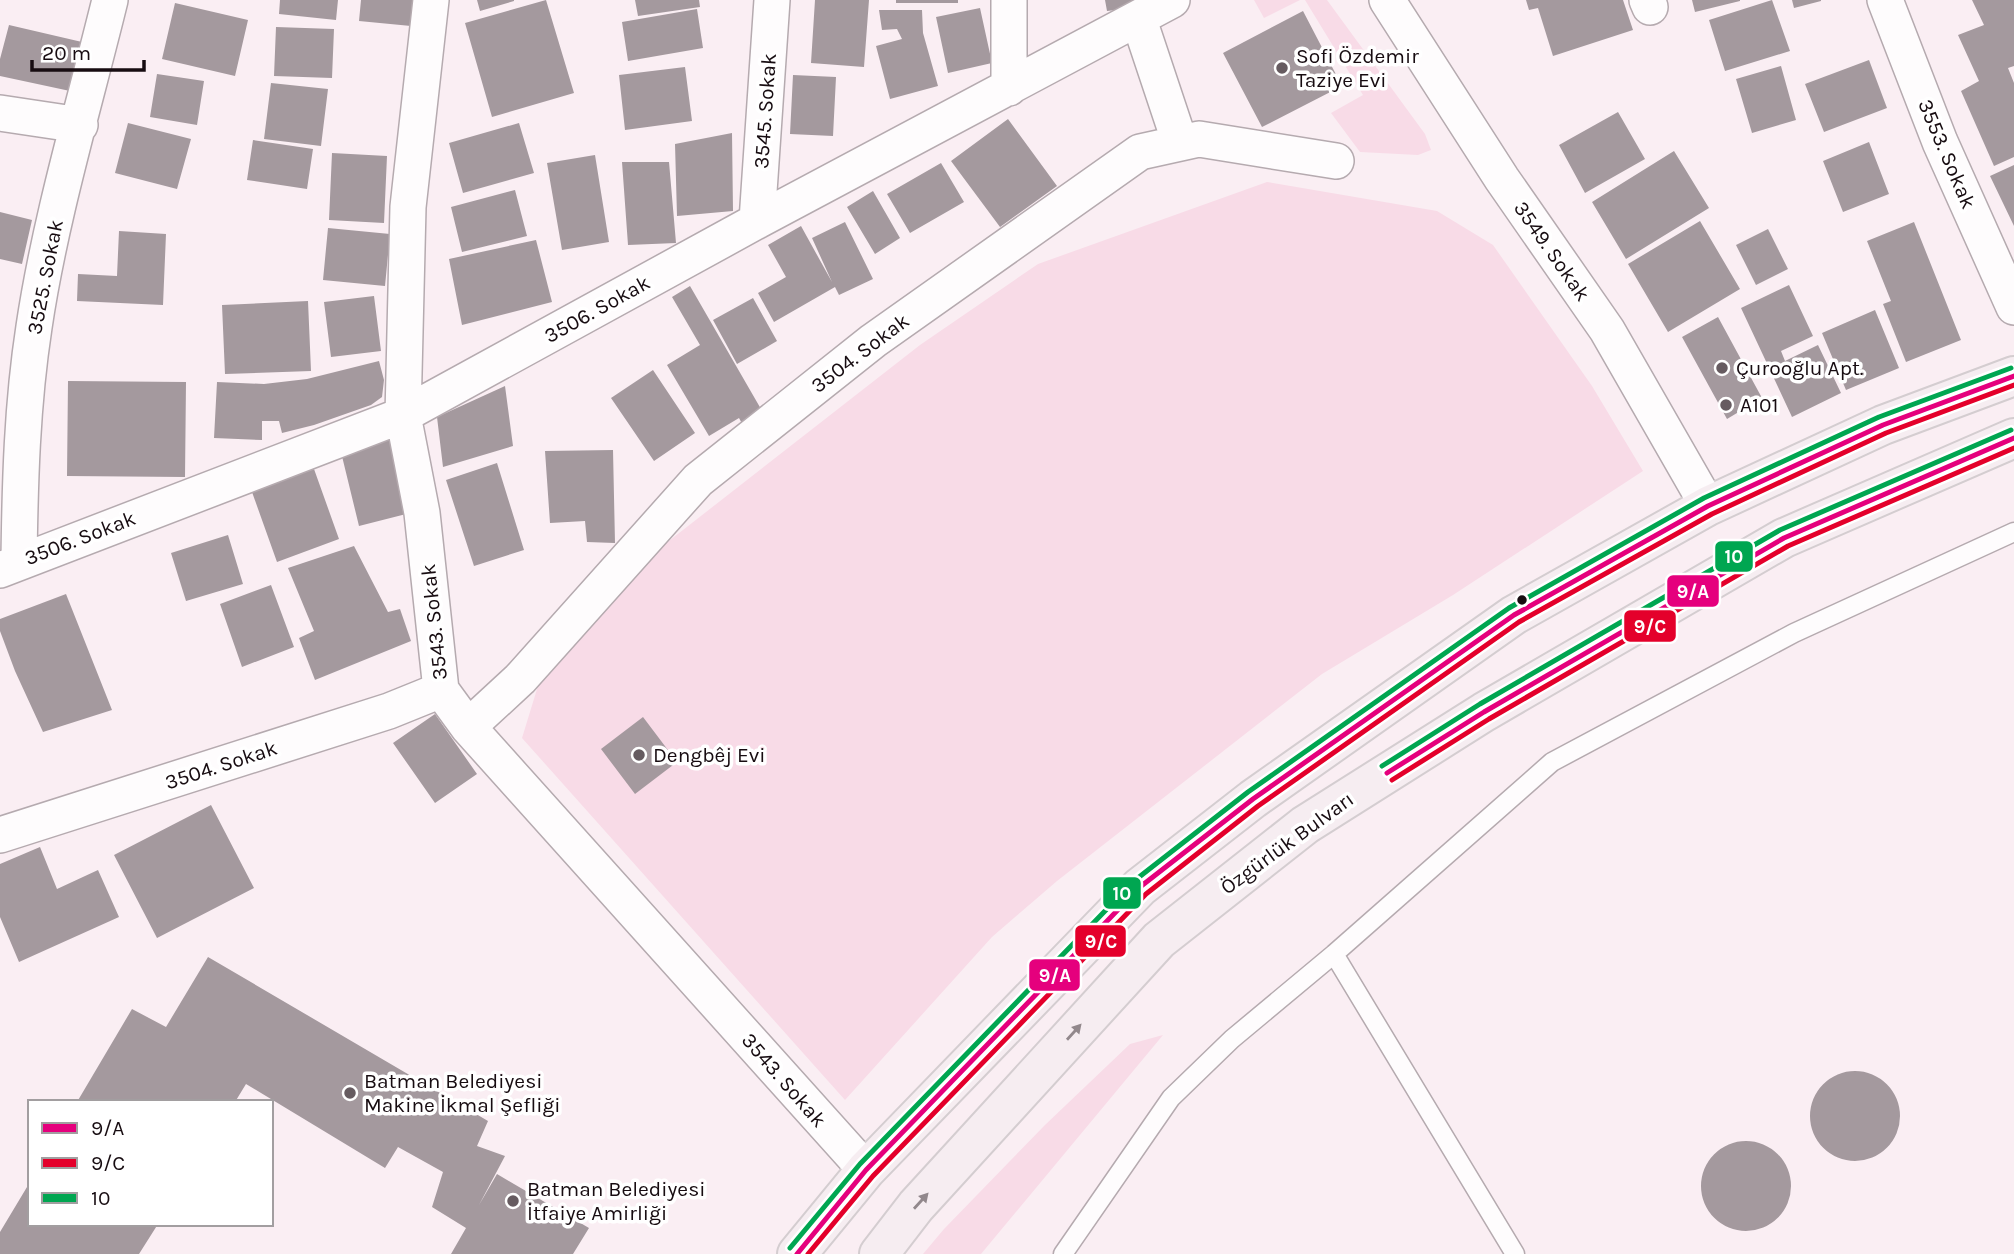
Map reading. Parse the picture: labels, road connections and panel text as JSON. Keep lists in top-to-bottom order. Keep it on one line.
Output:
{"streets":{"main road":["Özgürlük Bulvarı"],"street":["3545. Sokak","3553. Sokak","3549. Sokak","3525. Sokak","3506. Sokak","3504. Sokak","3543. Sokak"]},"crossings":[["3545. Sokak","3506. Sokak"],["3525. Sokak","3506. Sokak"],["3506. Sokak","3543. Sokak"],["3504. Sokak","3543. Sokak"]],"places":["Sofi Özdemir Taziye Evi","Çurooğlu Apt.","A101","Dengbêj Evi","Batman Belediyesi Makine İkmal Şefliği","Batman Belediyesi İtfaiye Amirliği"],"lines":["transit line 10","transit line 9/A","transit line 9/C"],"legend":["9/A","9/C","10"],"scale_bar":"20 m"}
